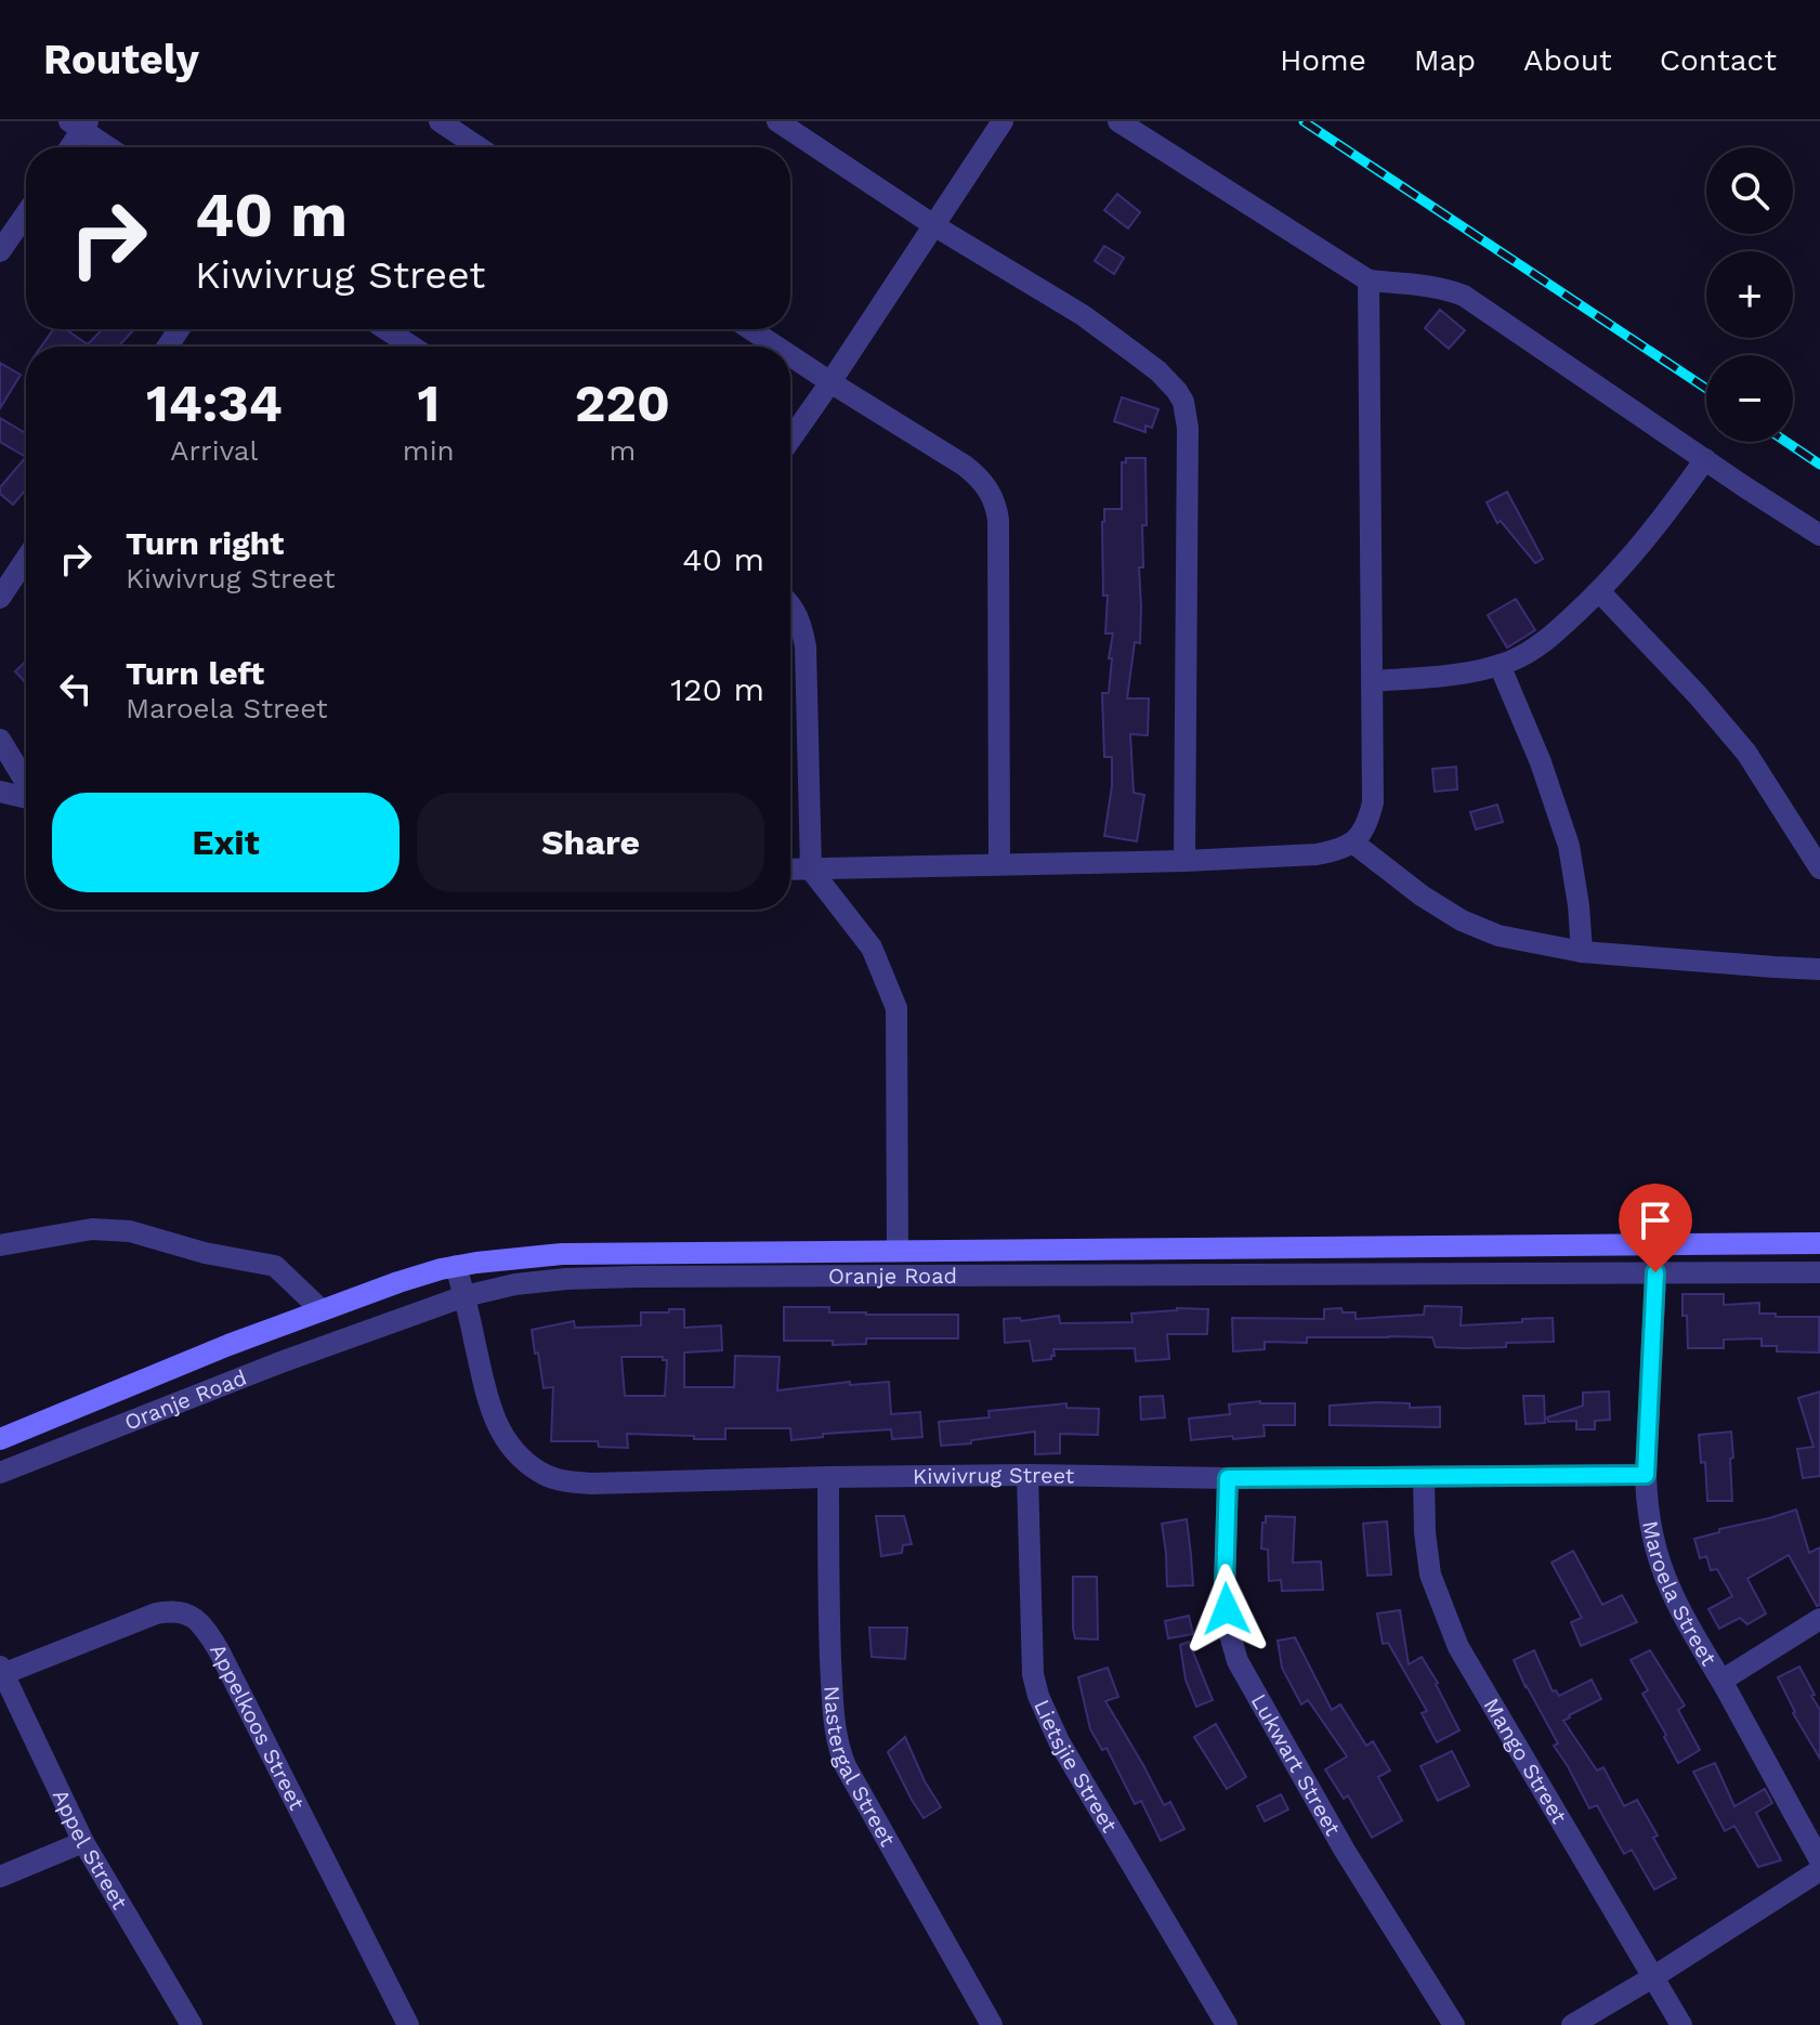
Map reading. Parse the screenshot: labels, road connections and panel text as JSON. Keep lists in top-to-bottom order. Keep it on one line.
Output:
{"streets":{"street":["Oranje Road","Kiwivrug Street","Maroela Street","Appelkoos Street","Mango Street","Nastergal Street","Lietsjie Street","Lukwart Street","Appel Street"]},"crossings":[["Oranje Road","Kiwivrug Street"],["Oranje Road","Maroela Street"],["Kiwivrug Street","Maroela Street"],["Kiwivrug Street","Mango Street"],["Kiwivrug Street","Nastergal Street"],["Kiwivrug Street","Lietsjie Street"],["Kiwivrug Street","Lukwart Street"],["Appelkoos Street","Appel Street"]],"page":{"header":"Routely","nav":["Home","Map","About","Contact"],"map_buttons":["+","−"],"turn":["40 m","Kiwivrug Street"],"eta":["14:34","Arrival","1","min","220","m"],"list":[{"name":"Turn right","note":"Kiwivrug Street","value":"40 m"},{"name":"Turn left","note":"Maroela Street","value":"120 m"}],"buttons":["Exit","Share"]}}
